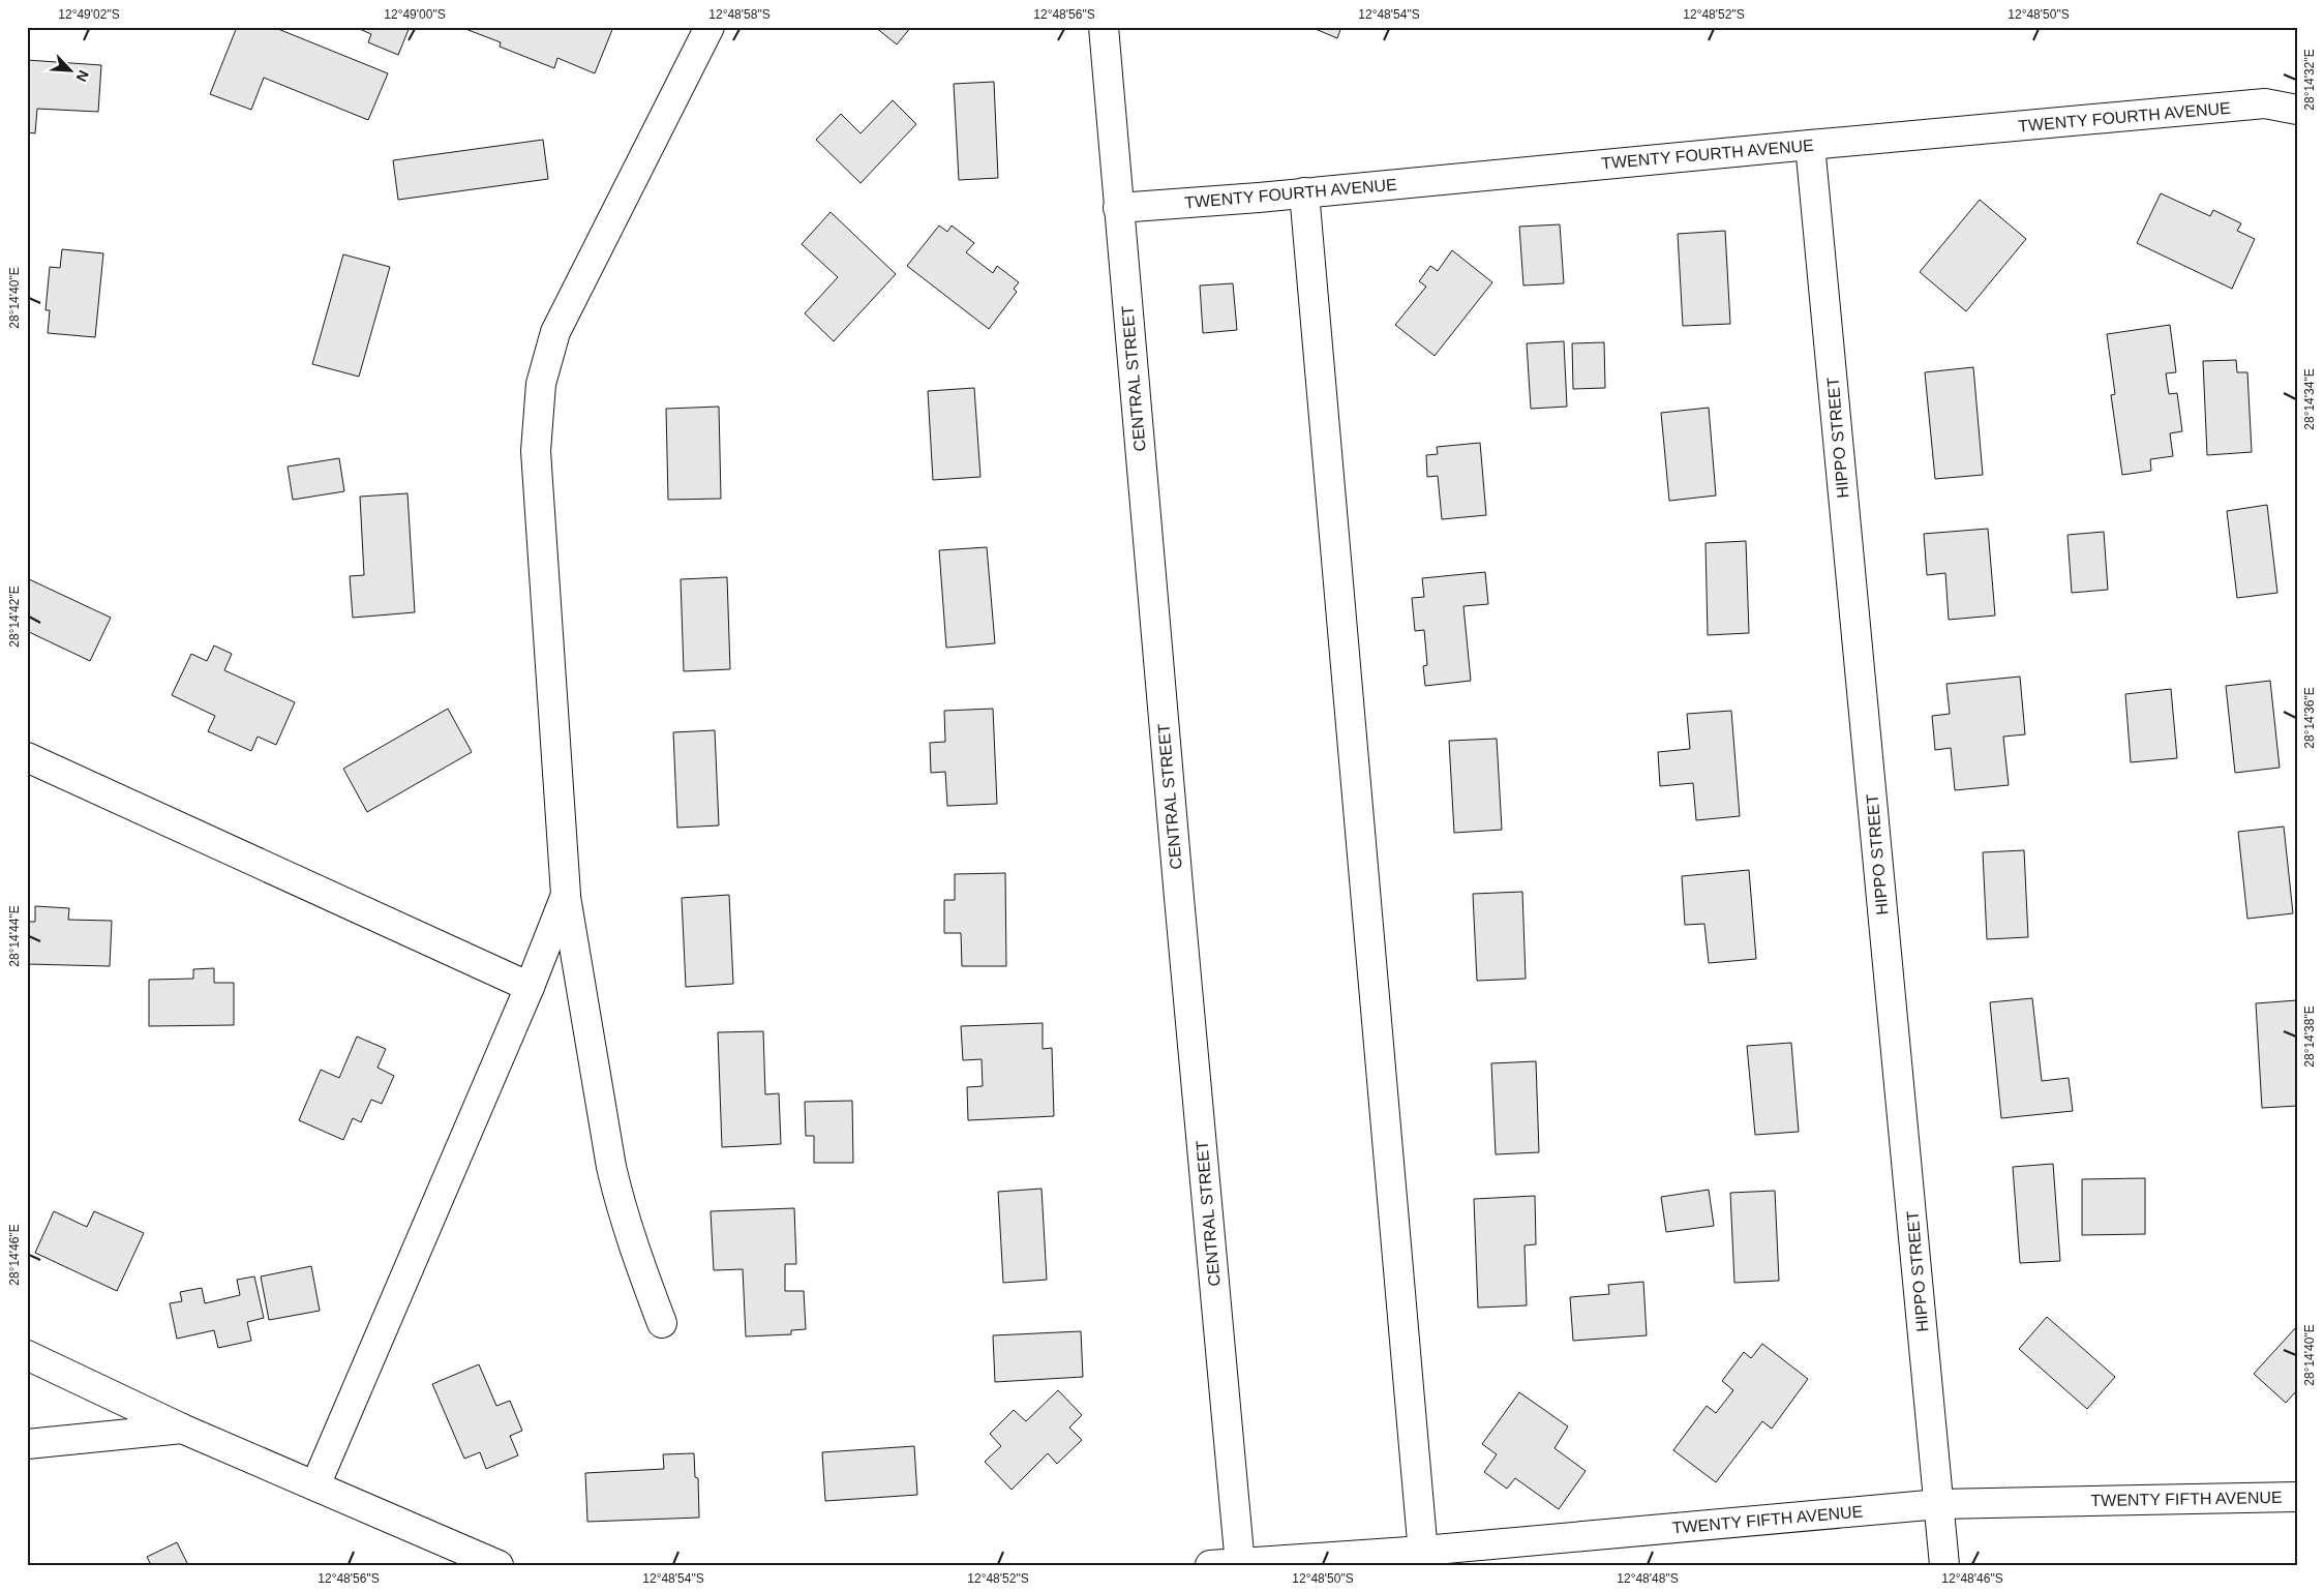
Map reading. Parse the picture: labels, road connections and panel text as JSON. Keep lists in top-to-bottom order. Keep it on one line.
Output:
{"streets":{"street":["TWENTY FOURTH AVENUE","CENTRAL STREET","HIPPO STREET","TWENTY FIFTH AVENUE"]},"crossings":[["TWENTY FOURTH AVENUE","CENTRAL STREET"],["TWENTY FOURTH AVENUE","HIPPO STREET"],["CENTRAL STREET","TWENTY FIFTH AVENUE"],["HIPPO STREET","TWENTY FIFTH AVENUE"]],"north":"bottom right","coordinates":["12°49'02\"S","12°49'00\"S","12°48'58\"S","12°48'56\"S","12°48'54\"S","12°48'52\"S","12°48'50\"S","28°14'32\"E","28°14'40\"E","28°14'34\"E","28°14'42\"E","28°14'36\"E","28°14'44\"E","28°14'38\"E","28°14'46\"E","12°48'48\"S","12°48'46\"S"]}
